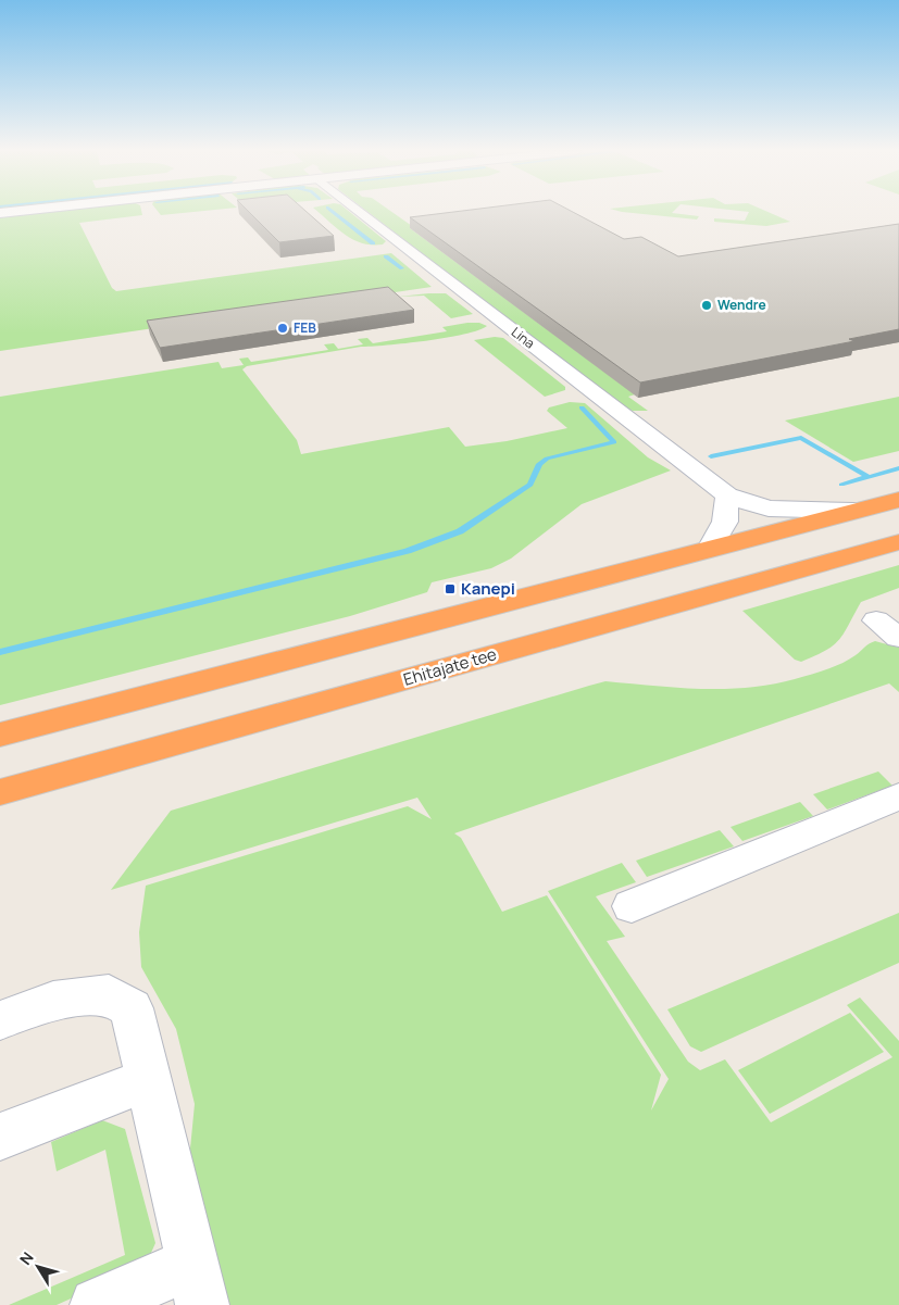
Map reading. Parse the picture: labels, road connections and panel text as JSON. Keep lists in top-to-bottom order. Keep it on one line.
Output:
{"streets":{"highway":["Ehitajate tee"],"street":["Lina"]},"places":{"other":["Wendre","FEB"],"transit":["Kanepi"]},"north":"top left"}
